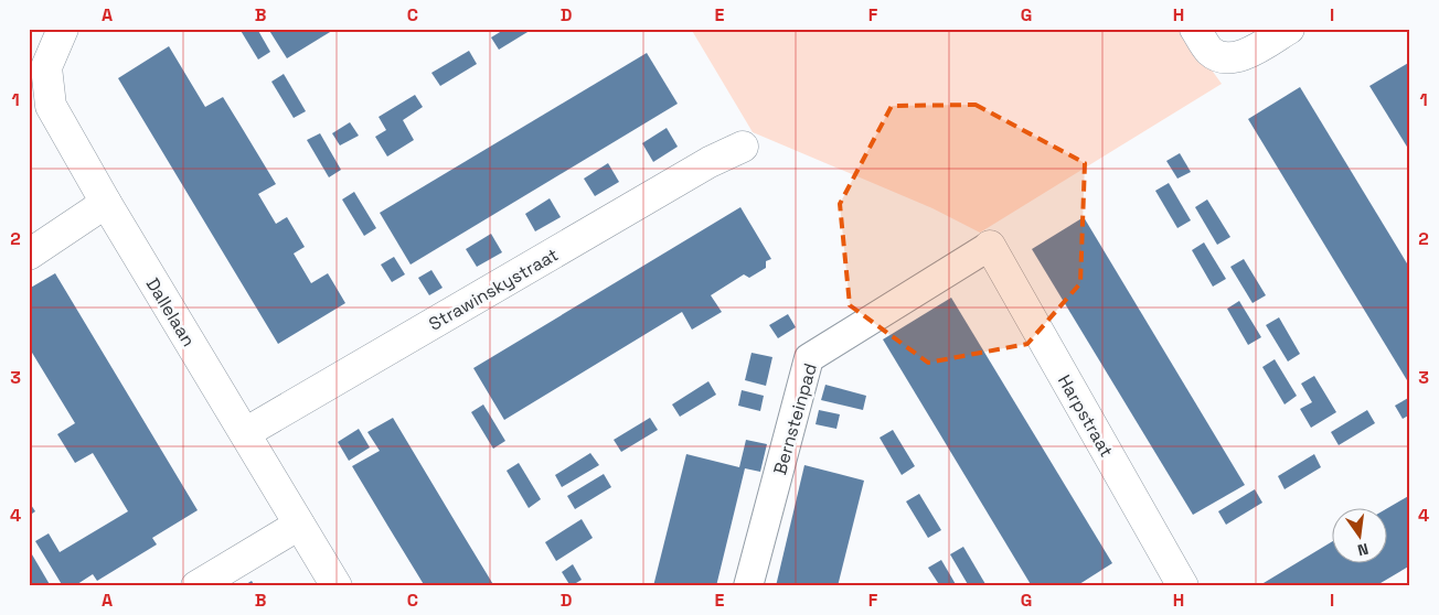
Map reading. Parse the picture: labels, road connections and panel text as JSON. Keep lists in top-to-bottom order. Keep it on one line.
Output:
{"streets":{"street":["Strawinskystraat","Dallelaan","Harpstraat","Bernsteinpad"]},"crossings":[["Strawinskystraat","Dallelaan"],["Harpstraat","Bernsteinpad"]],"north":"bottom","grid":{"columns":["A","B","C","D","E","F","G","H","I"],"rows":["1","2","3","4"]}}
